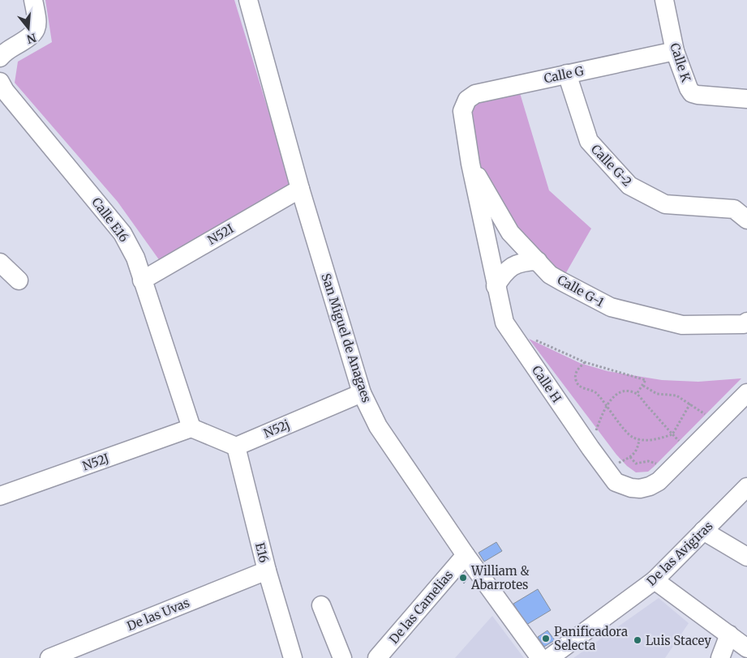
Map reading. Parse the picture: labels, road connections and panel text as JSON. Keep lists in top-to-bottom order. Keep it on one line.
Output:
{"streets":{"street":["Calle K","Calle G","Calle G-2","Calle E16","N52I","Calle G-1","San Miguel de Anagaes","Calle H","N52j","N52J","E16","De las Avigiras","De las Camelias","De las Uvas"]},"crossings":[["Calle K","Calle G"],["Calle G","Calle G-2"],["Calle G","Calle H"],["Calle E16","N52I"],["Calle E16","N52J"],["N52I","San Miguel de Anagaes"],["Calle G-1","Calle H"],["San Miguel de Anagaes","N52j"],["San Miguel de Anagaes","De las Camelias"],["N52j","E16"],["E16","De las Uvas"]],"places":["William & Abarrotes","Panificadora Selecta","Luis Stacey"],"north":"bottom"}
